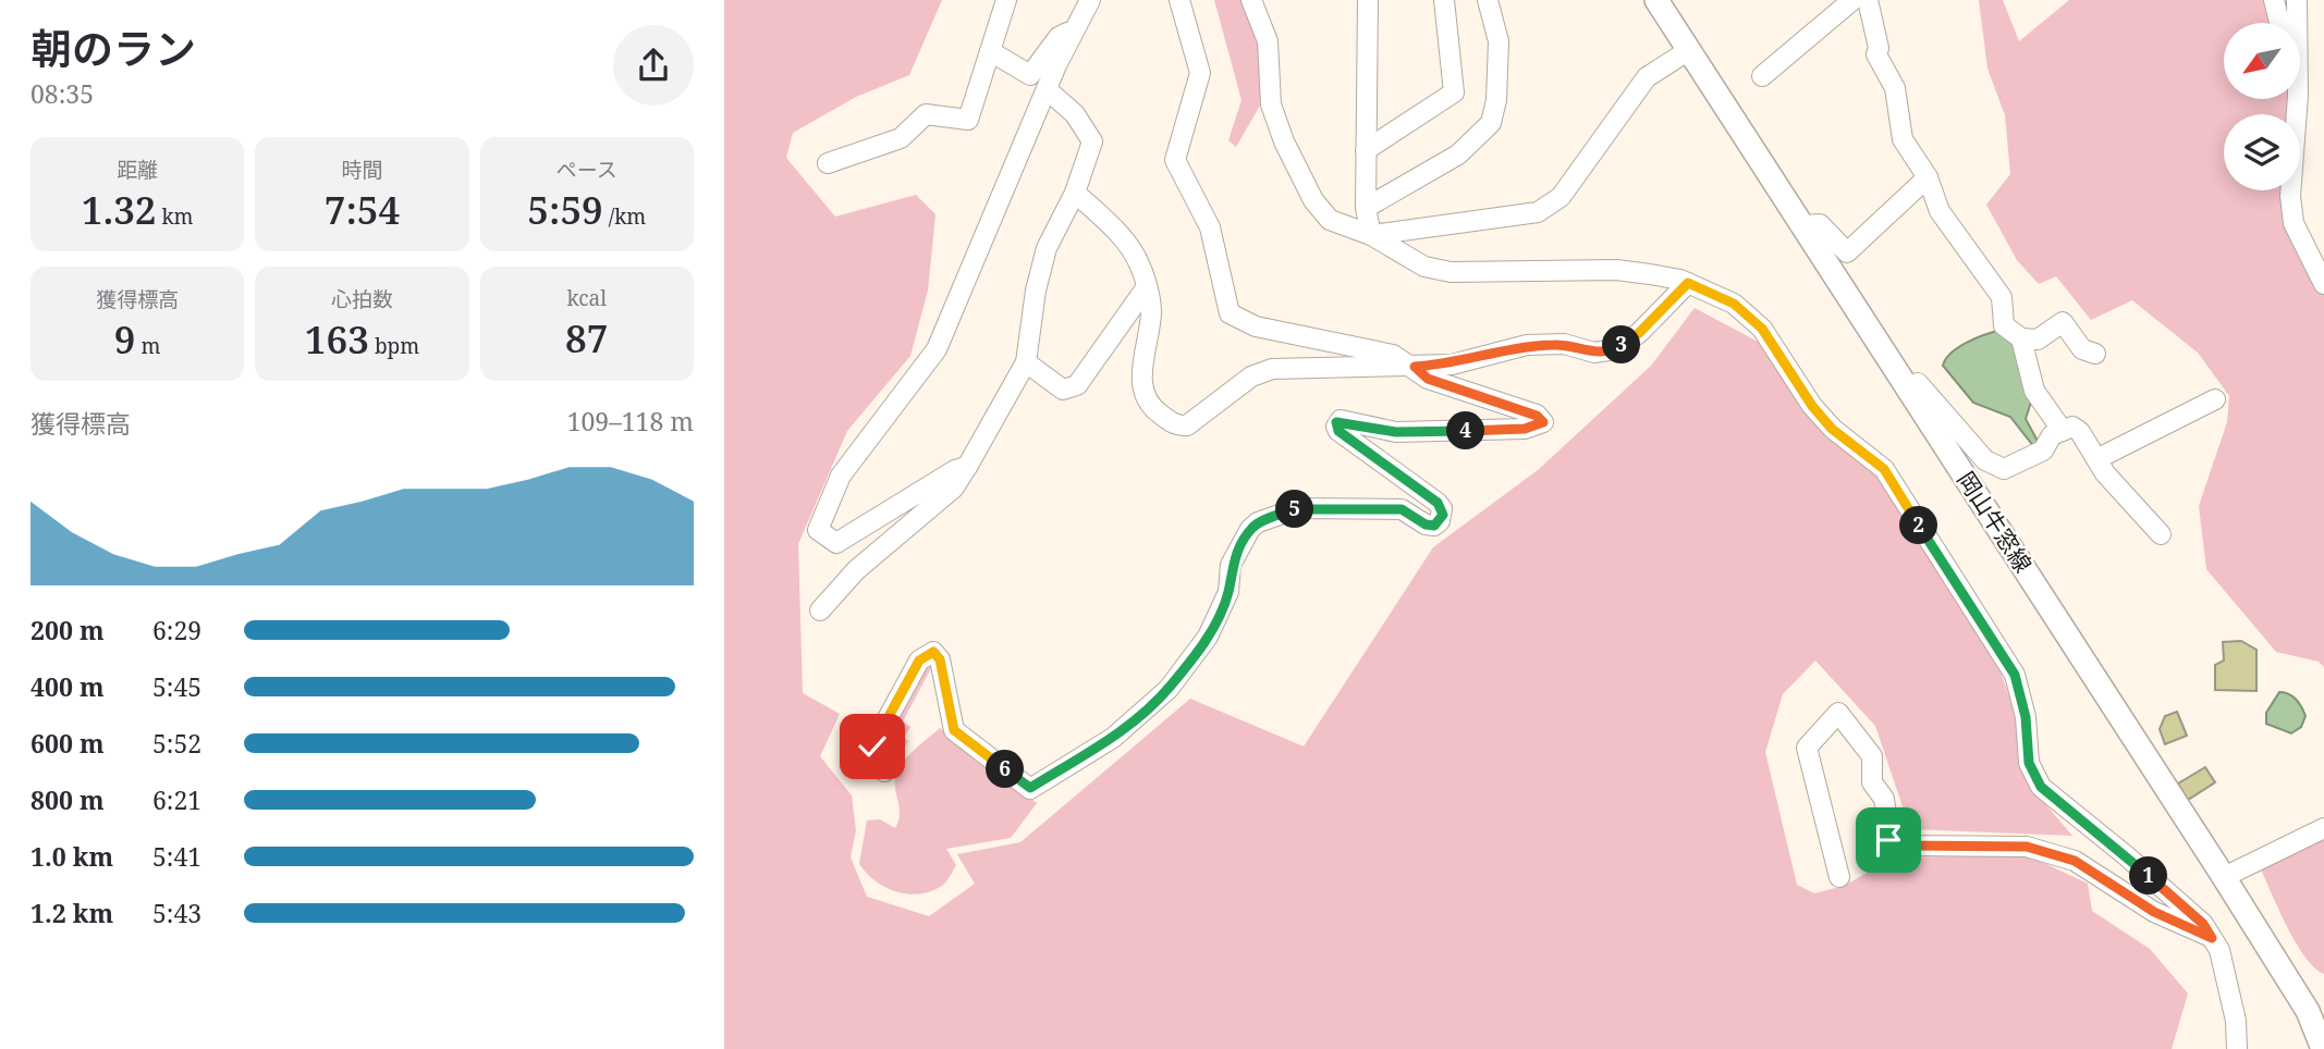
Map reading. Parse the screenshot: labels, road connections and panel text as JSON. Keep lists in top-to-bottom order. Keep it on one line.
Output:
{"streets":{"main road":["岡山牛窓線"]},"north":"bottom left","page":{"heading":["朝のラン","08:35"],"stats":[["距離","1.32 km"],["時間","7:54"],["ペース","5:59 /km"],["獲得標高","9 m"],["心拍数","163 bpm"],["kcal","87"]],"pins":["3","4","5","2","6","1"],"chart":["獲得標高","109–118 m"],"list":[{"name":"200 m","note":"6:29"},{"name":"400 m","note":"5:45"},{"name":"600 m","note":"5:52"},{"name":"800 m","note":"6:21"},{"name":"1.0 km","note":"5:41"},{"name":"1.2 km","note":"5:43"}]}}
